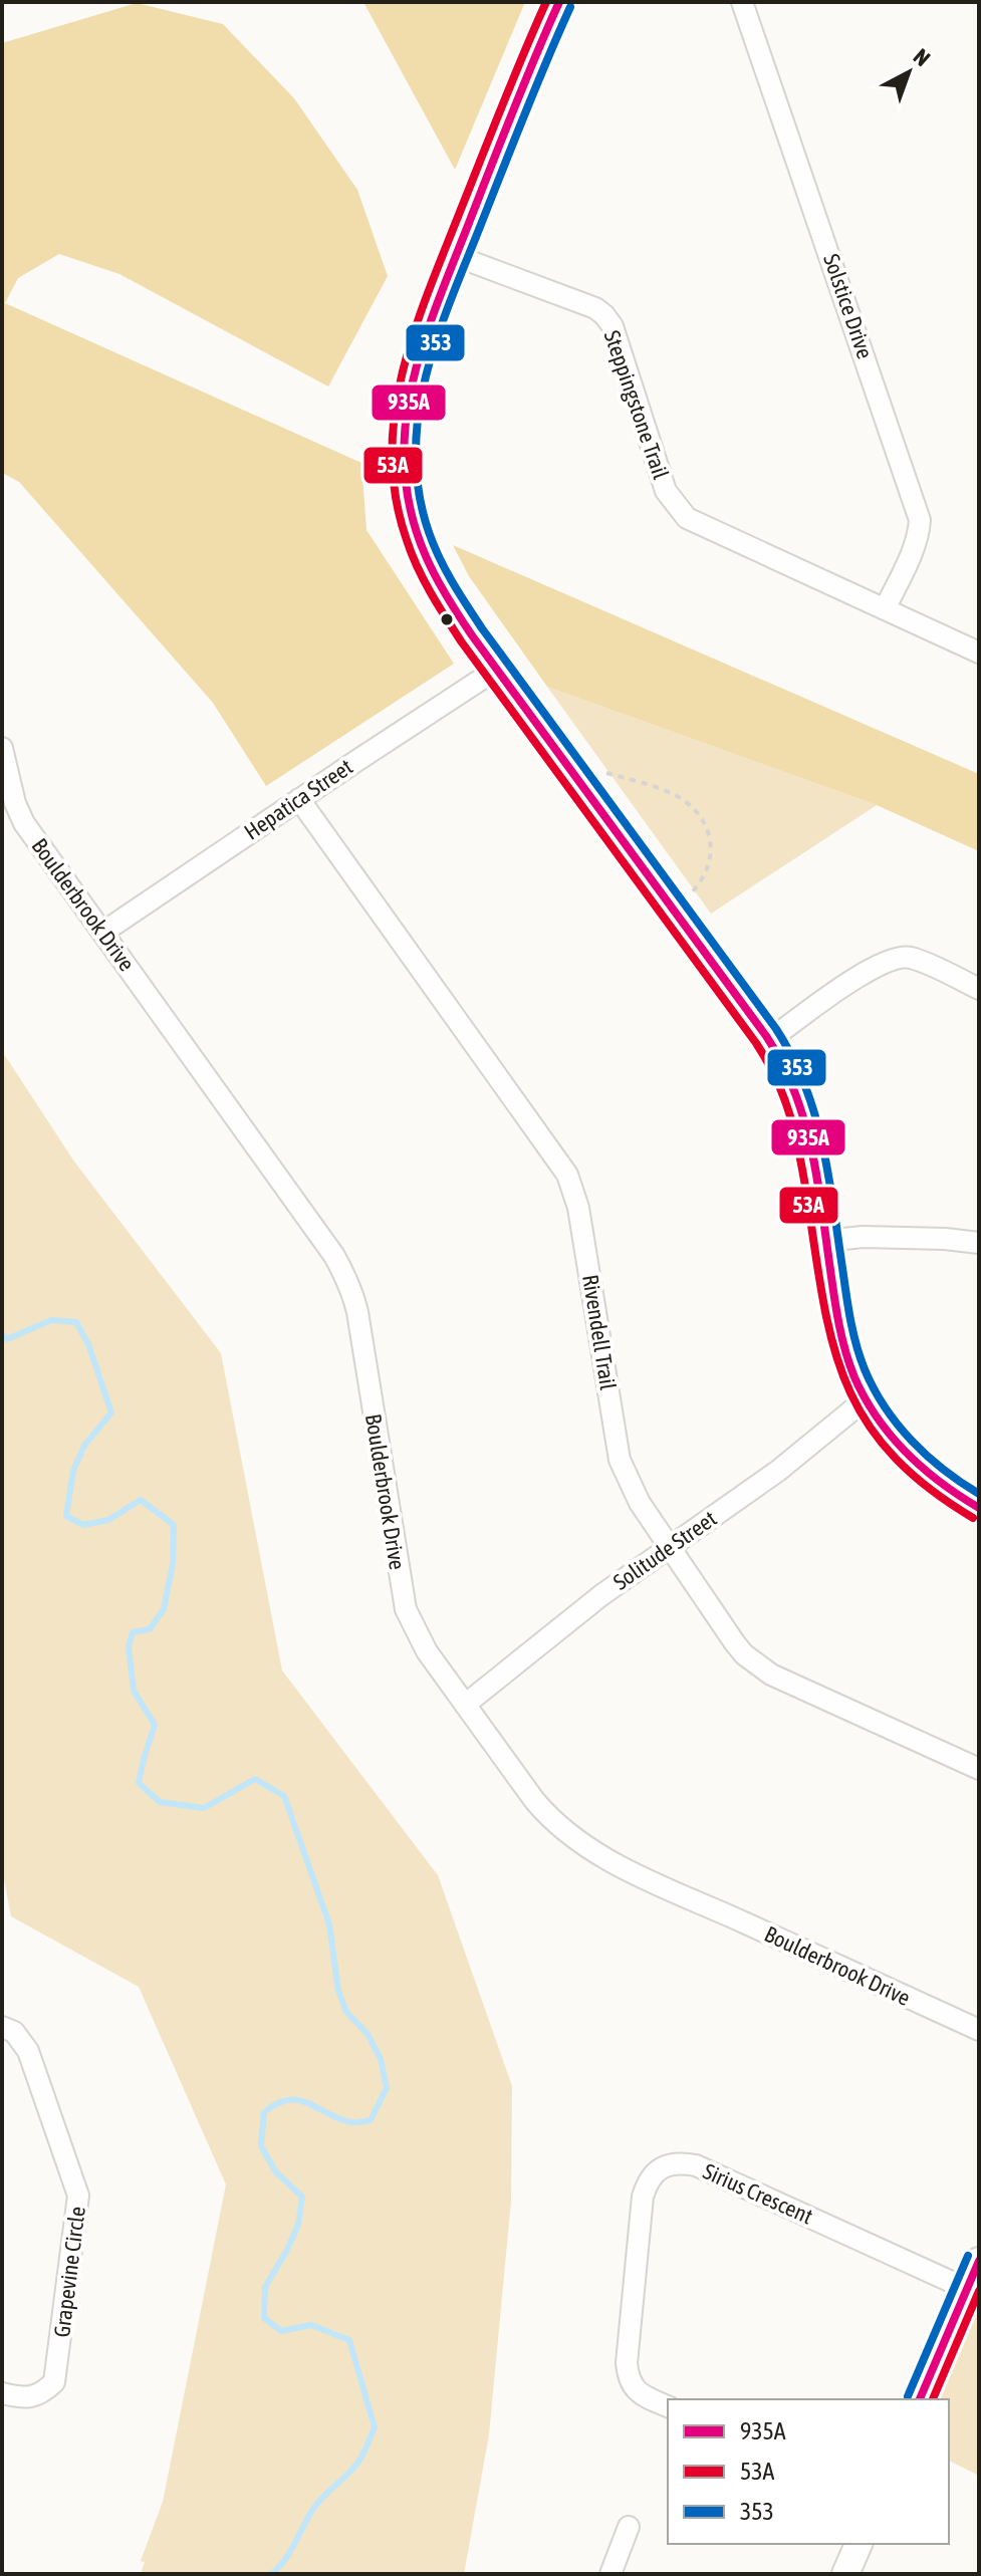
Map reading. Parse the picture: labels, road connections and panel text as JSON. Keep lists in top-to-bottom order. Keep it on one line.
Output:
{"streets":{"street":["Solstice Drive","Steppingstone Trail","Hepatica Street","Boulderbrook Drive","Rivendell Trail","Solitude Street","Sirius Crescent","Grapevine Circle"]},"crossings":[["Solstice Drive","Steppingstone Trail"],["Hepatica Street","Boulderbrook Drive"],["Hepatica Street","Rivendell Trail"],["Boulderbrook Drive","Solitude Street"],["Rivendell Trail","Solitude Street"]],"lines":["transit line 935A","transit line 53A","transit line 353"],"legend":["935A","53A","353"],"north":"top right"}
